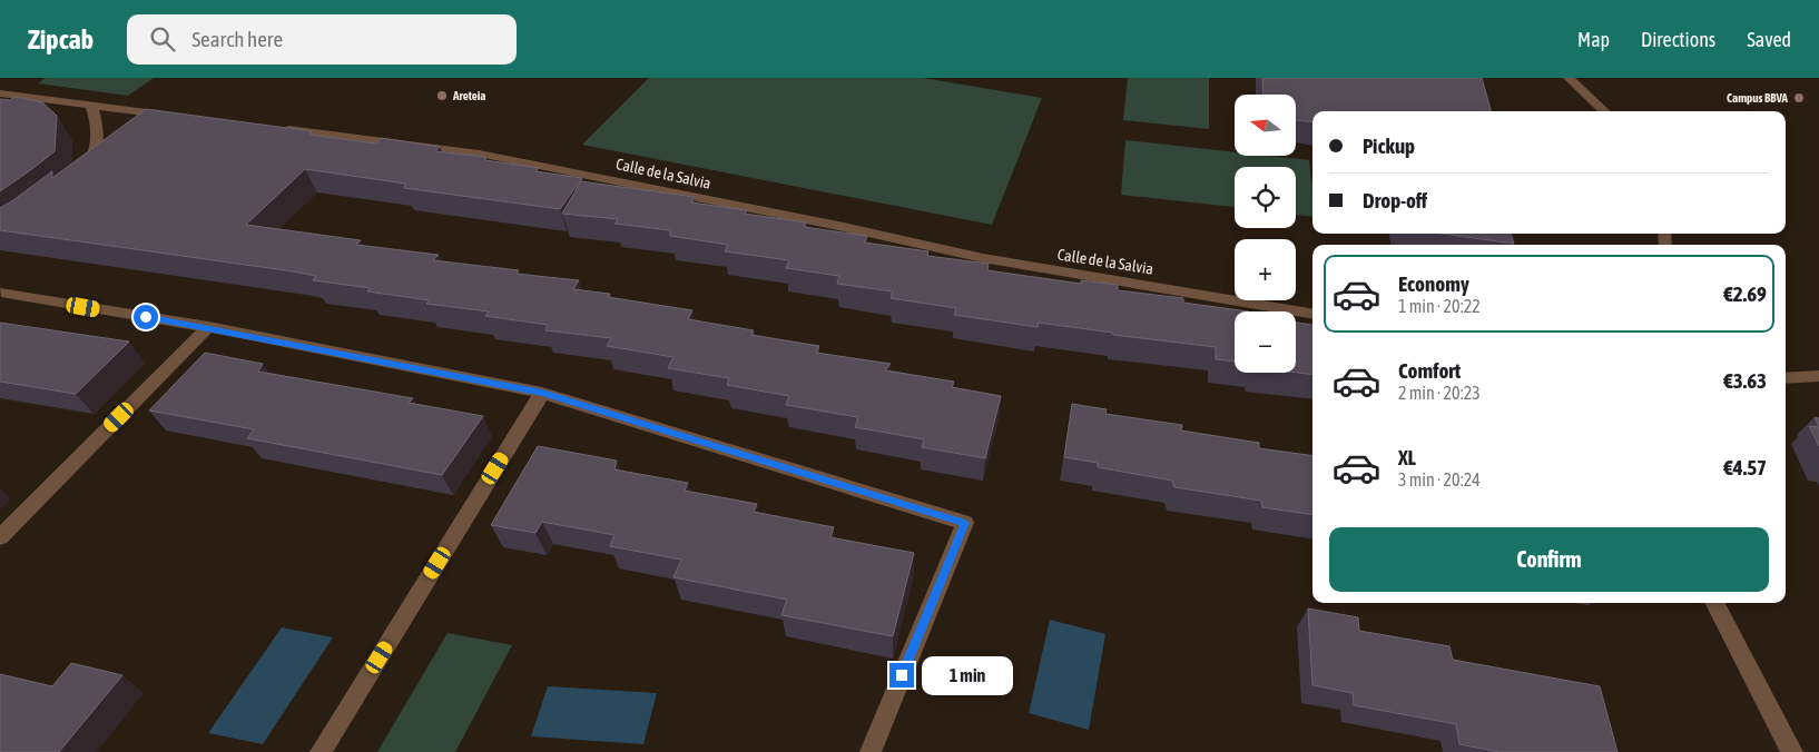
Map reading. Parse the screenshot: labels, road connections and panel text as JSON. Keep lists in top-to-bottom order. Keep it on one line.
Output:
{"streets":{"street":["Calle de la Salvia"]},"places":["Areteia","Campus BBVA"],"north":"left","page":{"header":"Zipcab","search":"Search here","nav":["Map","Directions","Saved"],"map_buttons":["+","−"],"banner":["Pickup","Drop-off"],"list":[{"name":"Economy","note":"1 min · 20:22","value":"€2.69"},{"name":"Comfort","note":"2 min · 20:23","value":"€3.63"},{"name":"XL","note":"3 min · 20:24","value":"€4.57"}],"buttons":"Confirm","bubble":"1 min"}}
